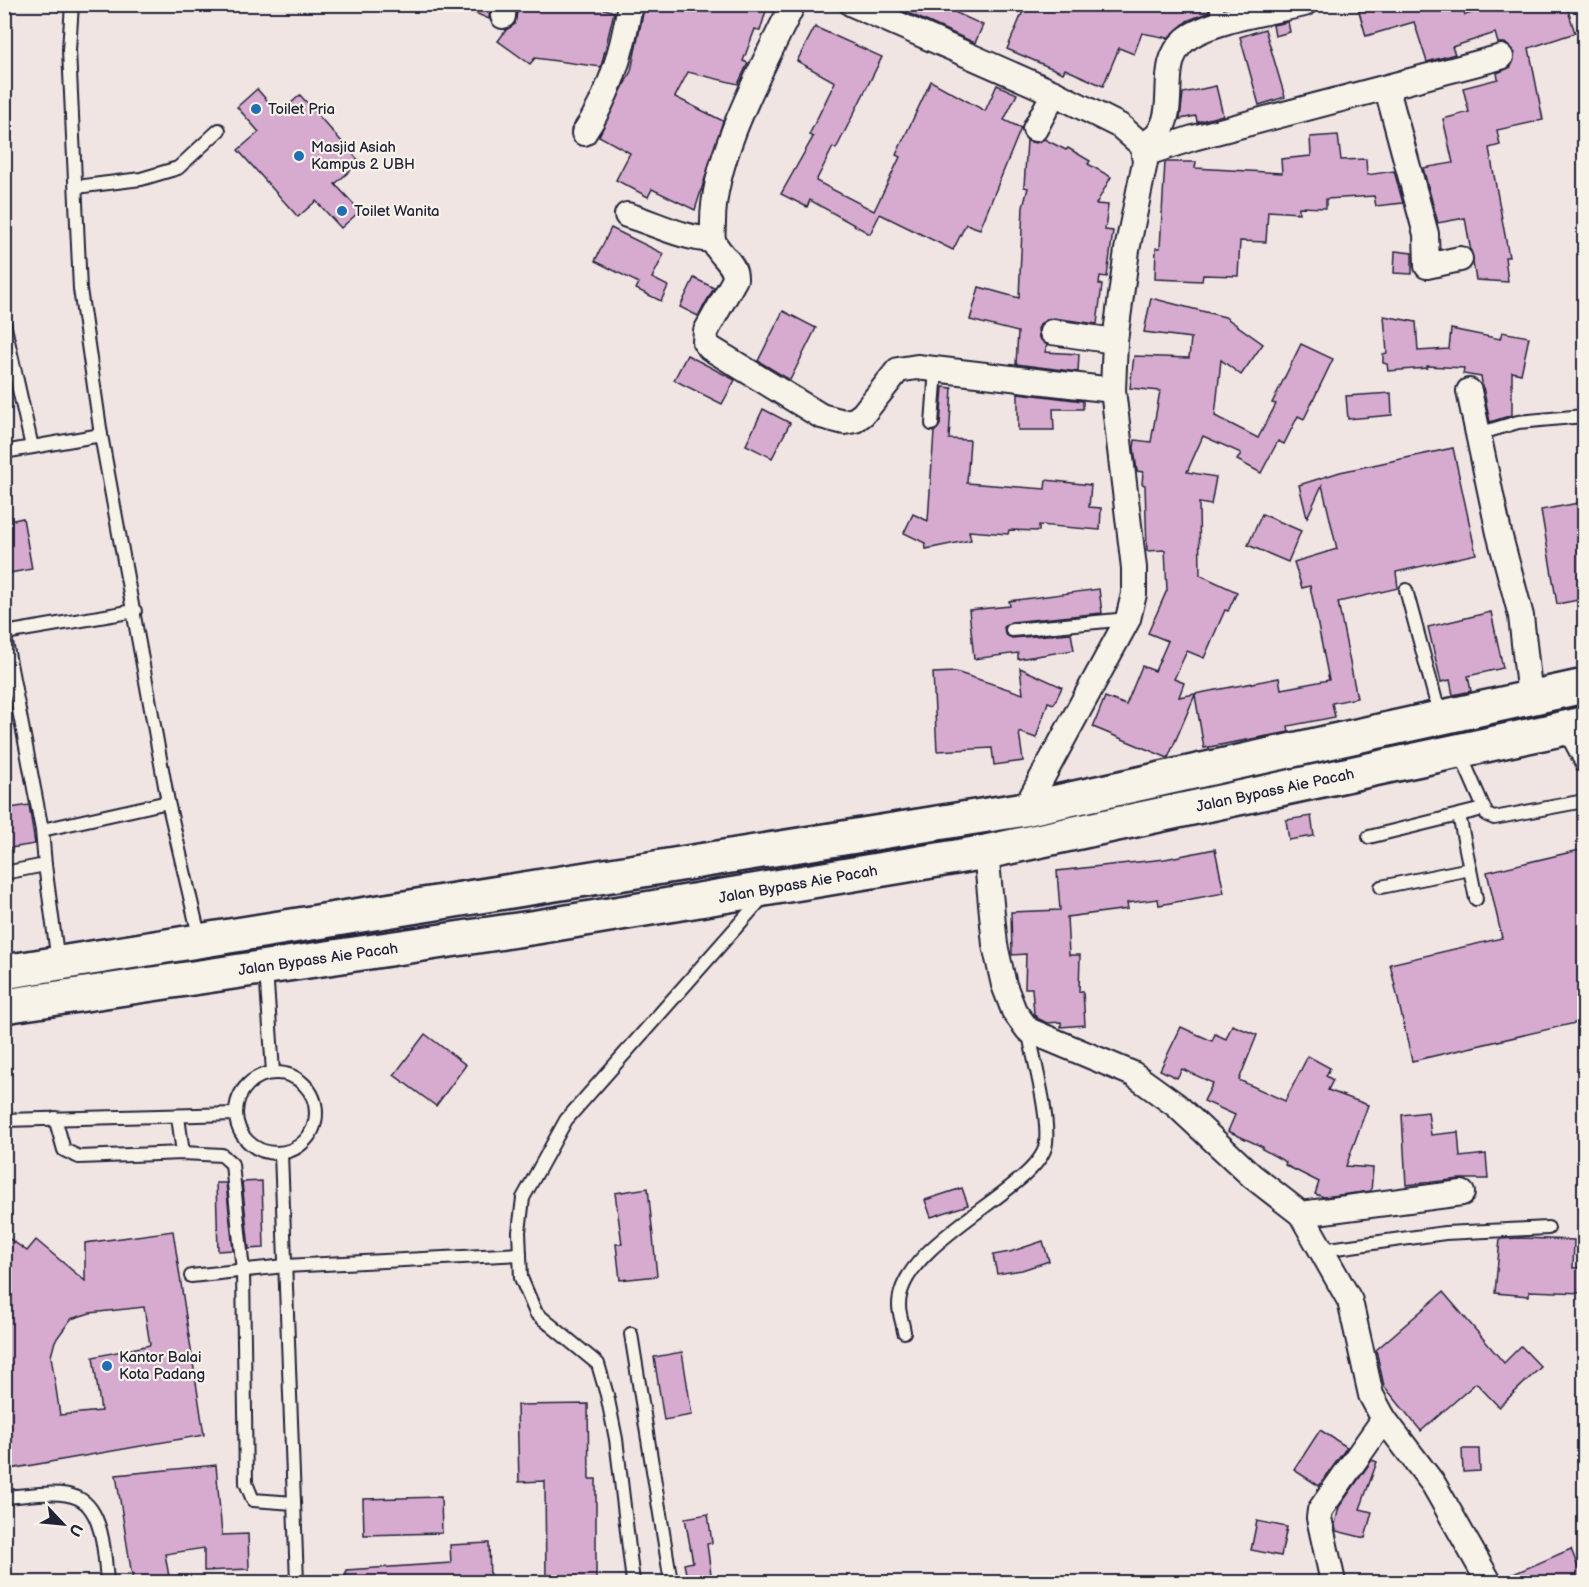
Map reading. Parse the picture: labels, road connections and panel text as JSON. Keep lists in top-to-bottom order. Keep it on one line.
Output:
{"streets":{"highway":["Jalan Bypass Aie Pacah"]},"places":["Toilet Pria","Masjid Asiah Kampus 2 UBH","Toilet Wanita","Kantor Balai Kota Padang"],"north":"bottom right"}
